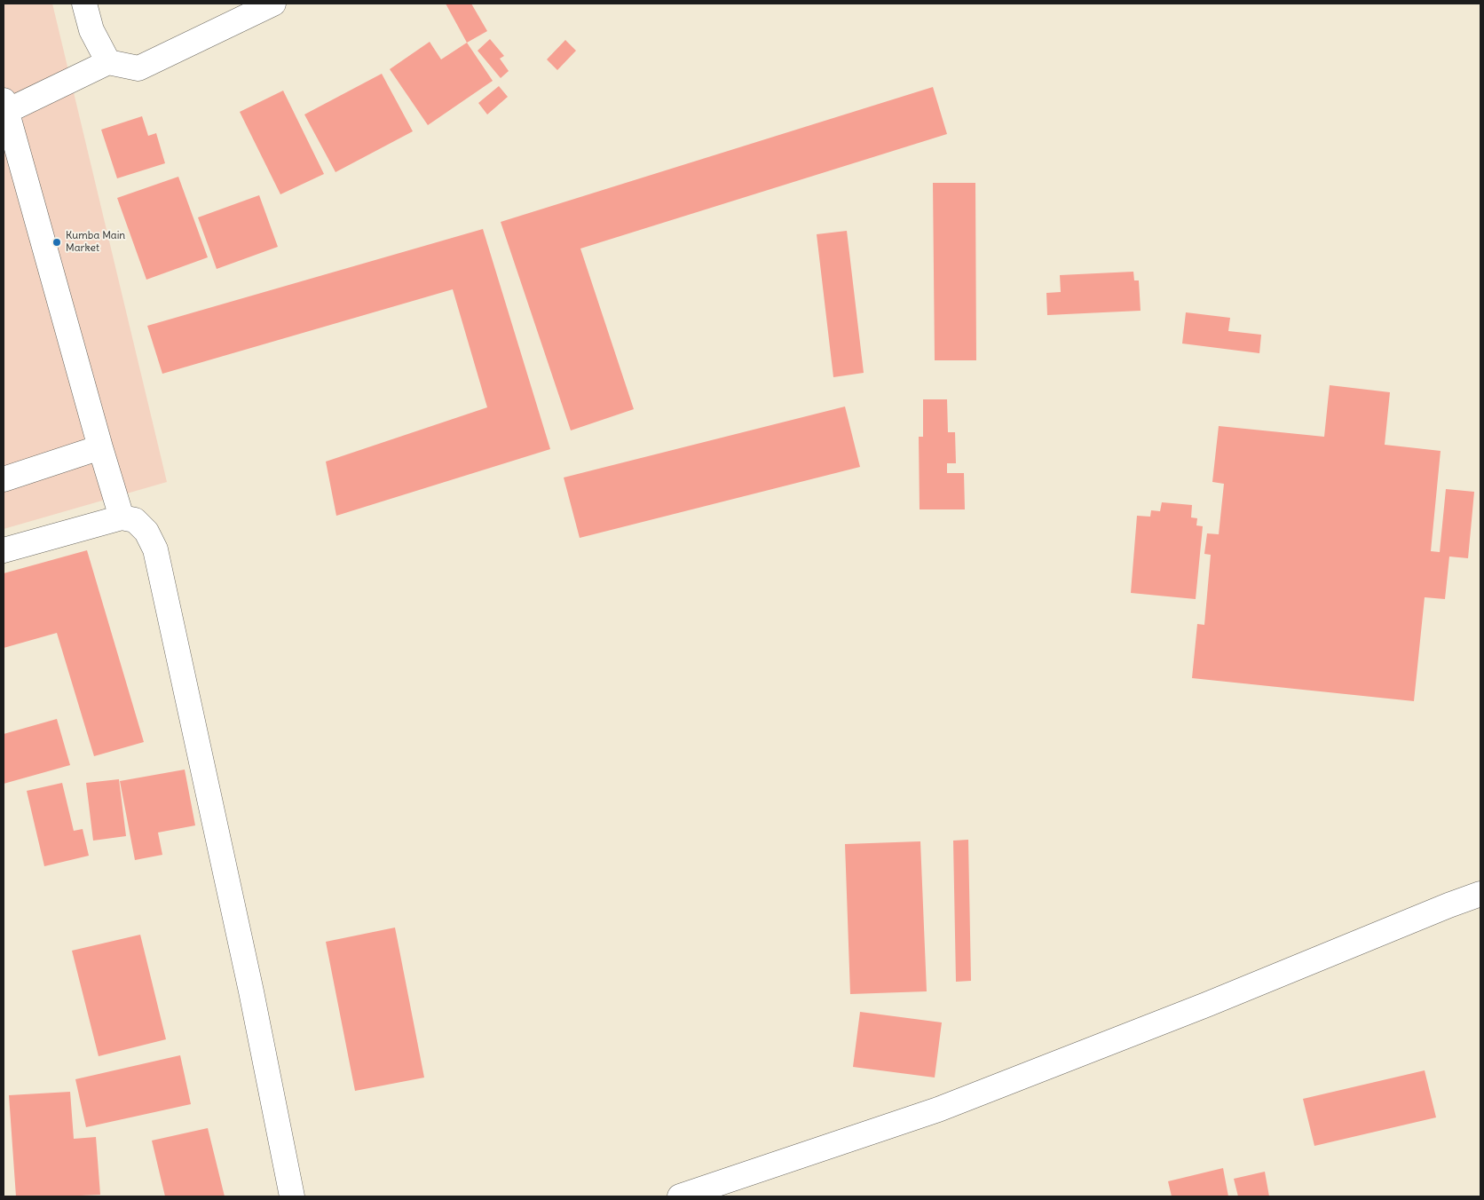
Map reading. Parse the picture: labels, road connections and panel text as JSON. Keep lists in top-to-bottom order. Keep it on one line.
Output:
{"places":["Kumba Main Market"]}
